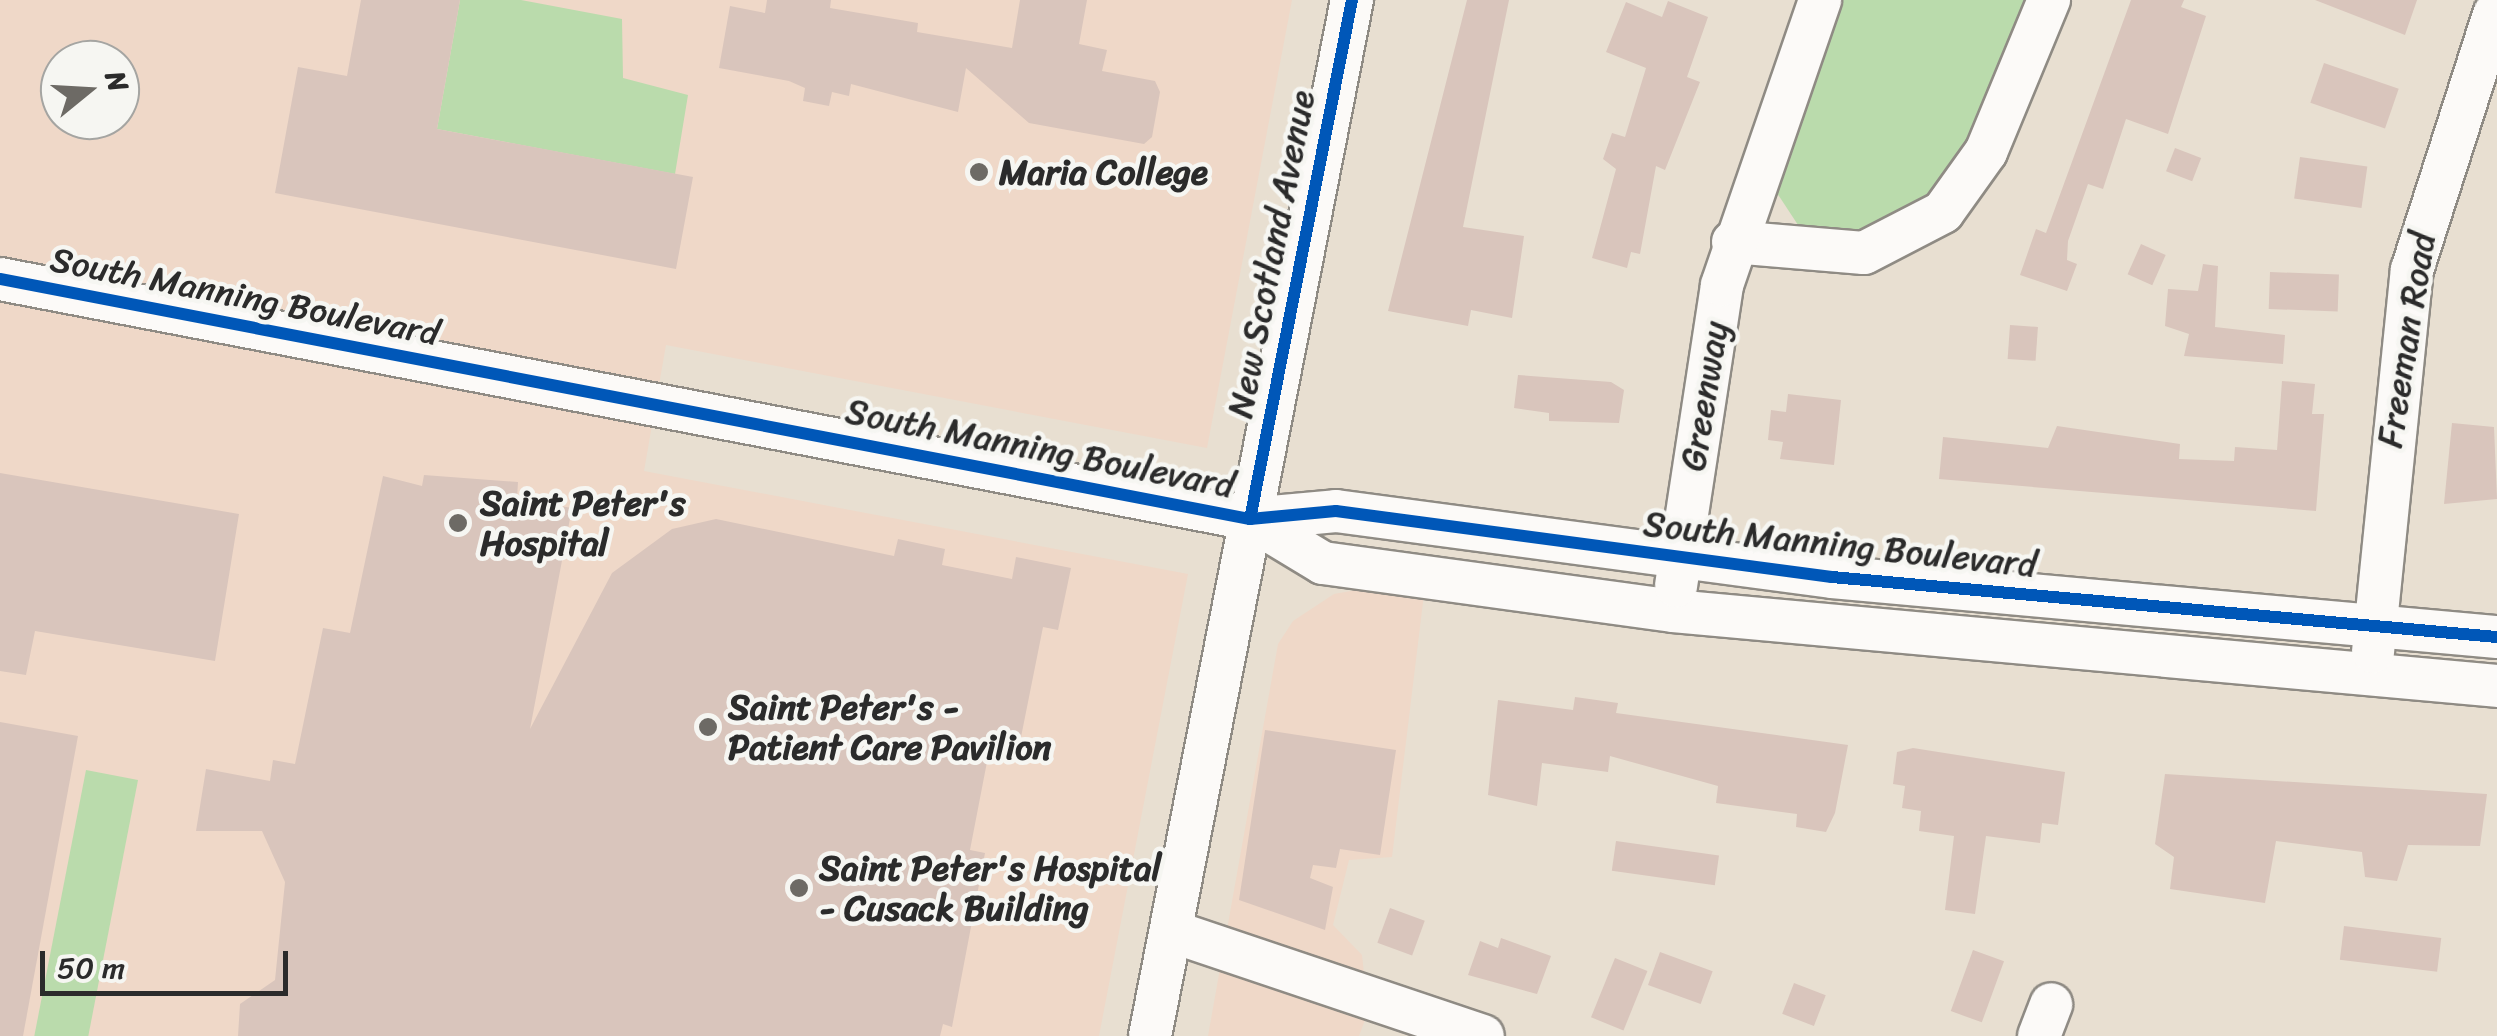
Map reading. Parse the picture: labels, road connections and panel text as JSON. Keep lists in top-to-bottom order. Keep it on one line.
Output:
{"streets":{"street":["New Scotland Avenue","South Manning Boulevard","Freeman Road","Greenway"]},"crossings":[["New Scotland Avenue","South Manning Boulevard"],["South Manning Boulevard","Freeman Road"],["South Manning Boulevard","Greenway"]],"places":["Maria College","Saint Peter's Hospital","Saint Peter's - Patient Care Pavilion","Saint Peter's Hospital - Cusack Building"],"scale_bar":"50 m","north":"right"}
